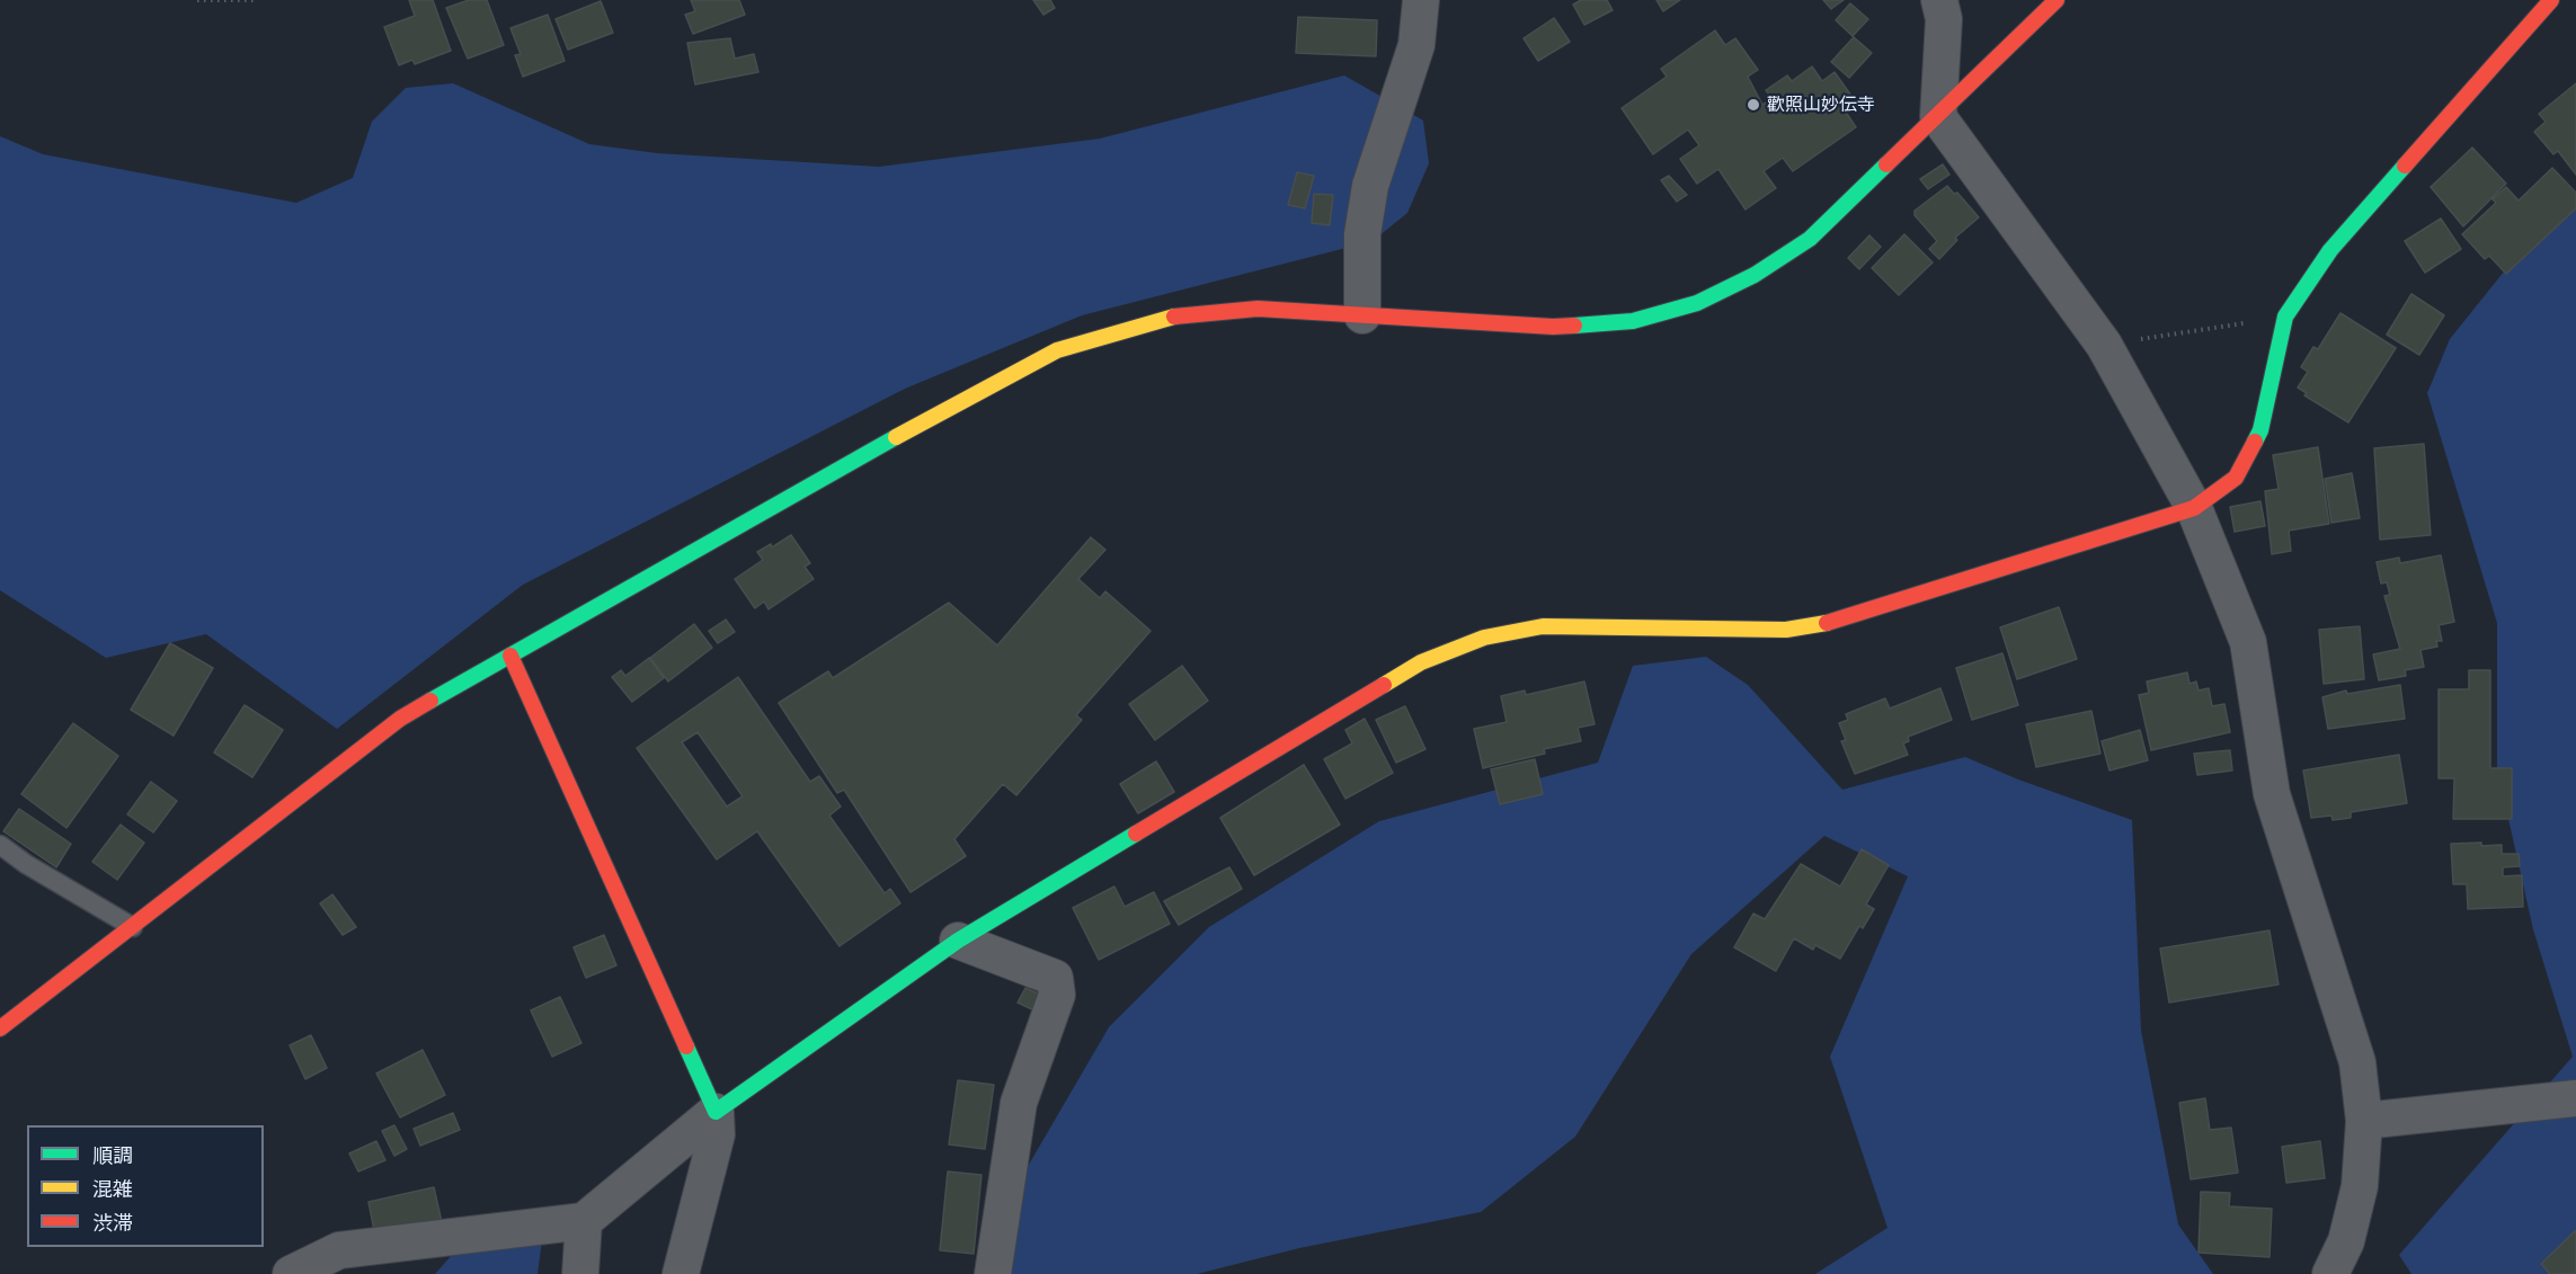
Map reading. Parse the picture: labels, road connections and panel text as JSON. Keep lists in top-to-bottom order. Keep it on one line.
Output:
{"places":["歡照山妙伝寺"],"legend":["順調","混雑","渋滞"]}
